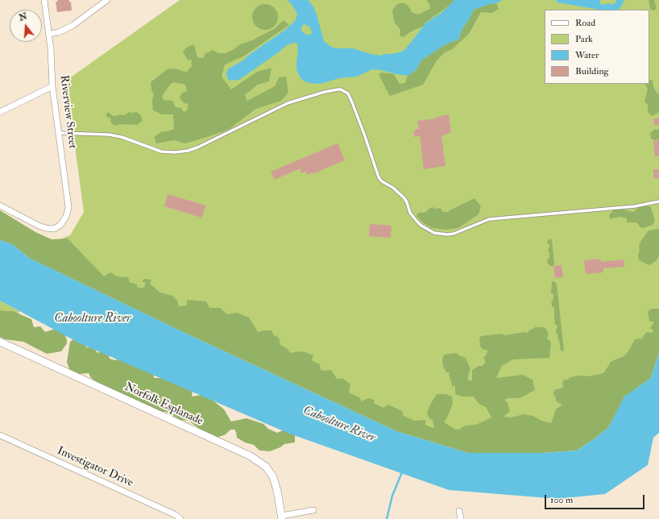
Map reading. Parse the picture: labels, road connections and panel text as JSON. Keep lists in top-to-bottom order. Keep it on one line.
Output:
{"streets":{"street":["Riverview Street","Norfolk Esplanade","Investigator Drive"]},"water":["Caboolture River"],"legend":["Road","Park","Water","Building"],"scale_bar":"100 m","north":"top"}
